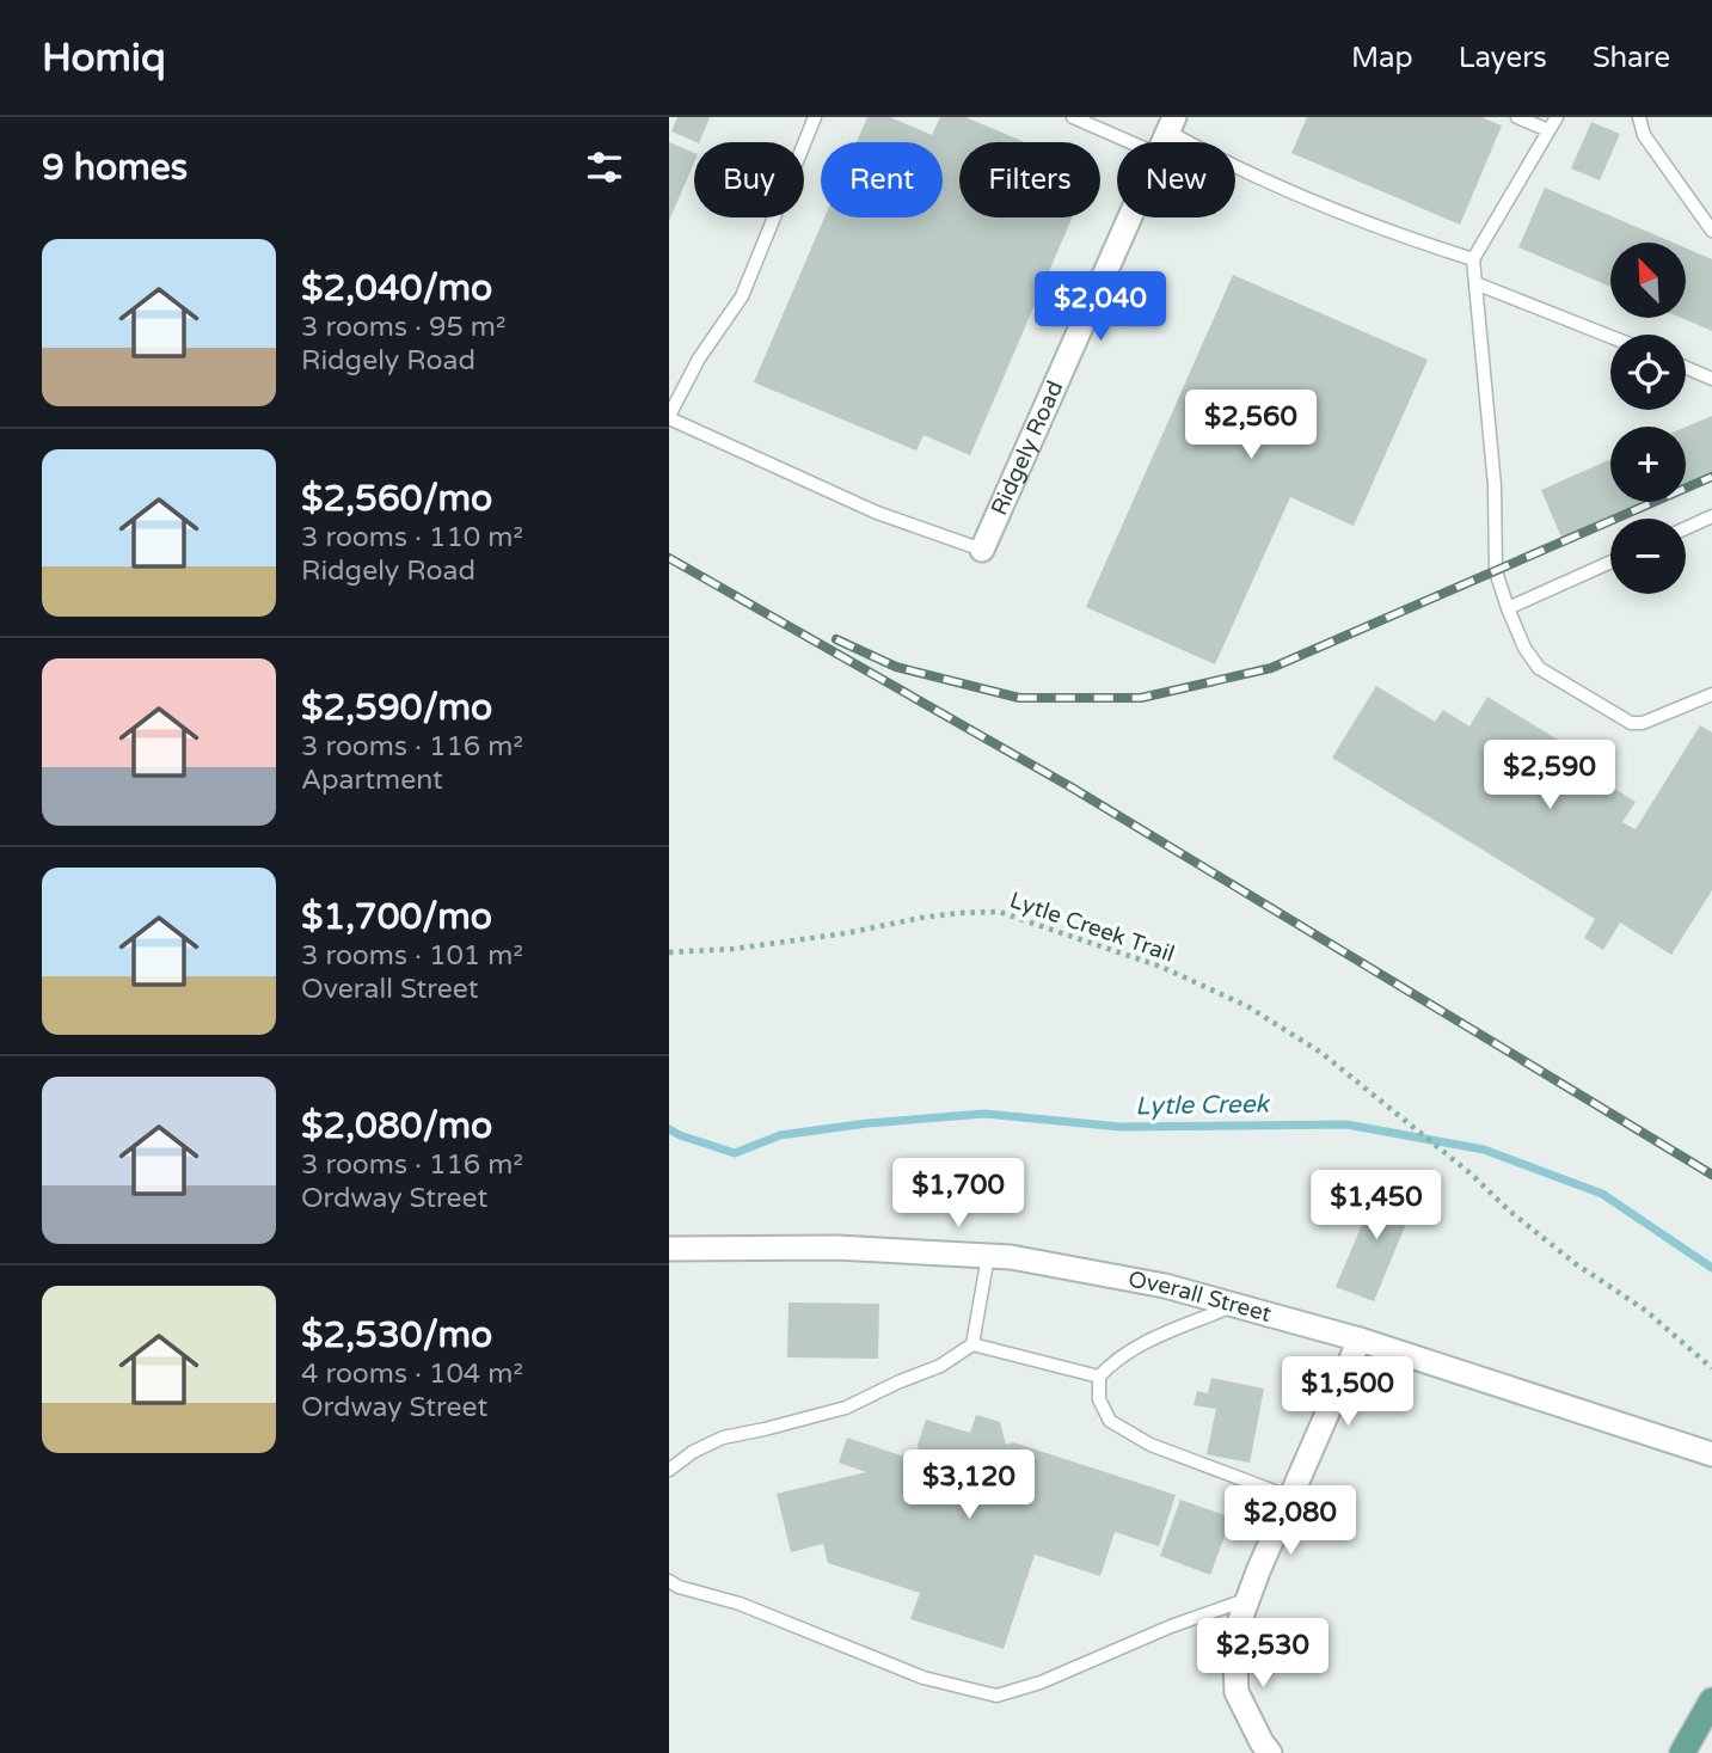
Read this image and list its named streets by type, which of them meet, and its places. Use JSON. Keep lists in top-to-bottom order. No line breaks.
{"streets":{"street":["Ridgely Road","Overall Street"],"path":["Lytle Creek Trail"]},"water":["Lytle Creek"],"north":"top left","page":{"header":"Homiq","nav":["Map","Layers","Share"],"heading":"9 homes","chip":["Buy","Rent","Filters","New"],"list":[{"name":"$2,040/mo","note":"3 rooms · 95 m² · Ridgely Road"},{"name":"$2,560/mo","note":"3 rooms · 110 m² · Ridgely Road"},{"name":"$2,590/mo","note":"3 rooms · 116 m² · Apartment"},{"name":"$1,700/mo","note":"3 rooms · 101 m² · Overall Street"},{"name":"$2,080/mo","note":"3 rooms · 116 m² · Ordway Street"},{"name":"$2,530/mo","note":"4 rooms · 104 m² · Ordway Street"}],"map_buttons":["+","−"],"price":["$2,040","$2,560","$2,590","$1,700","$1,450","$1,500","$3,120","$2,080","$2,530"]}}
